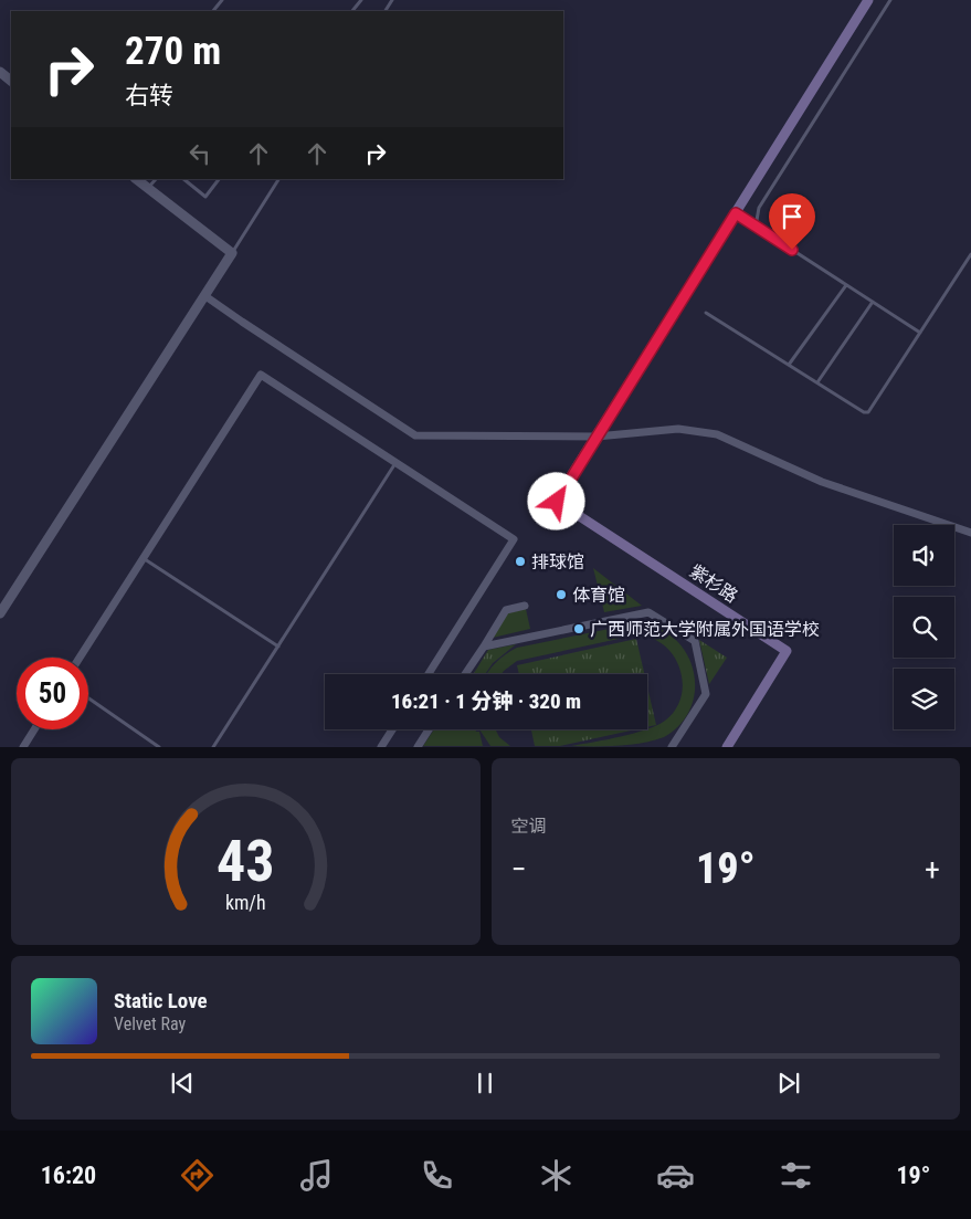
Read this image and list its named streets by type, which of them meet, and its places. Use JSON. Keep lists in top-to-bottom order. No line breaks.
{"streets":{"main road":["紫杉路"]},"places":["排球馆","体育馆","广西师范大学附属外国语学校"],"page":{"turn":["270 m","右转"],"limit":"50","trip":"16:21 · 1 分钟 · 320 m","tile":"空调","heat":["−","19°","+"],"song":["Static Love","Velvet Ray"],"tabs":["16:20","19°"],"gauge":["43","km/h"]}}
